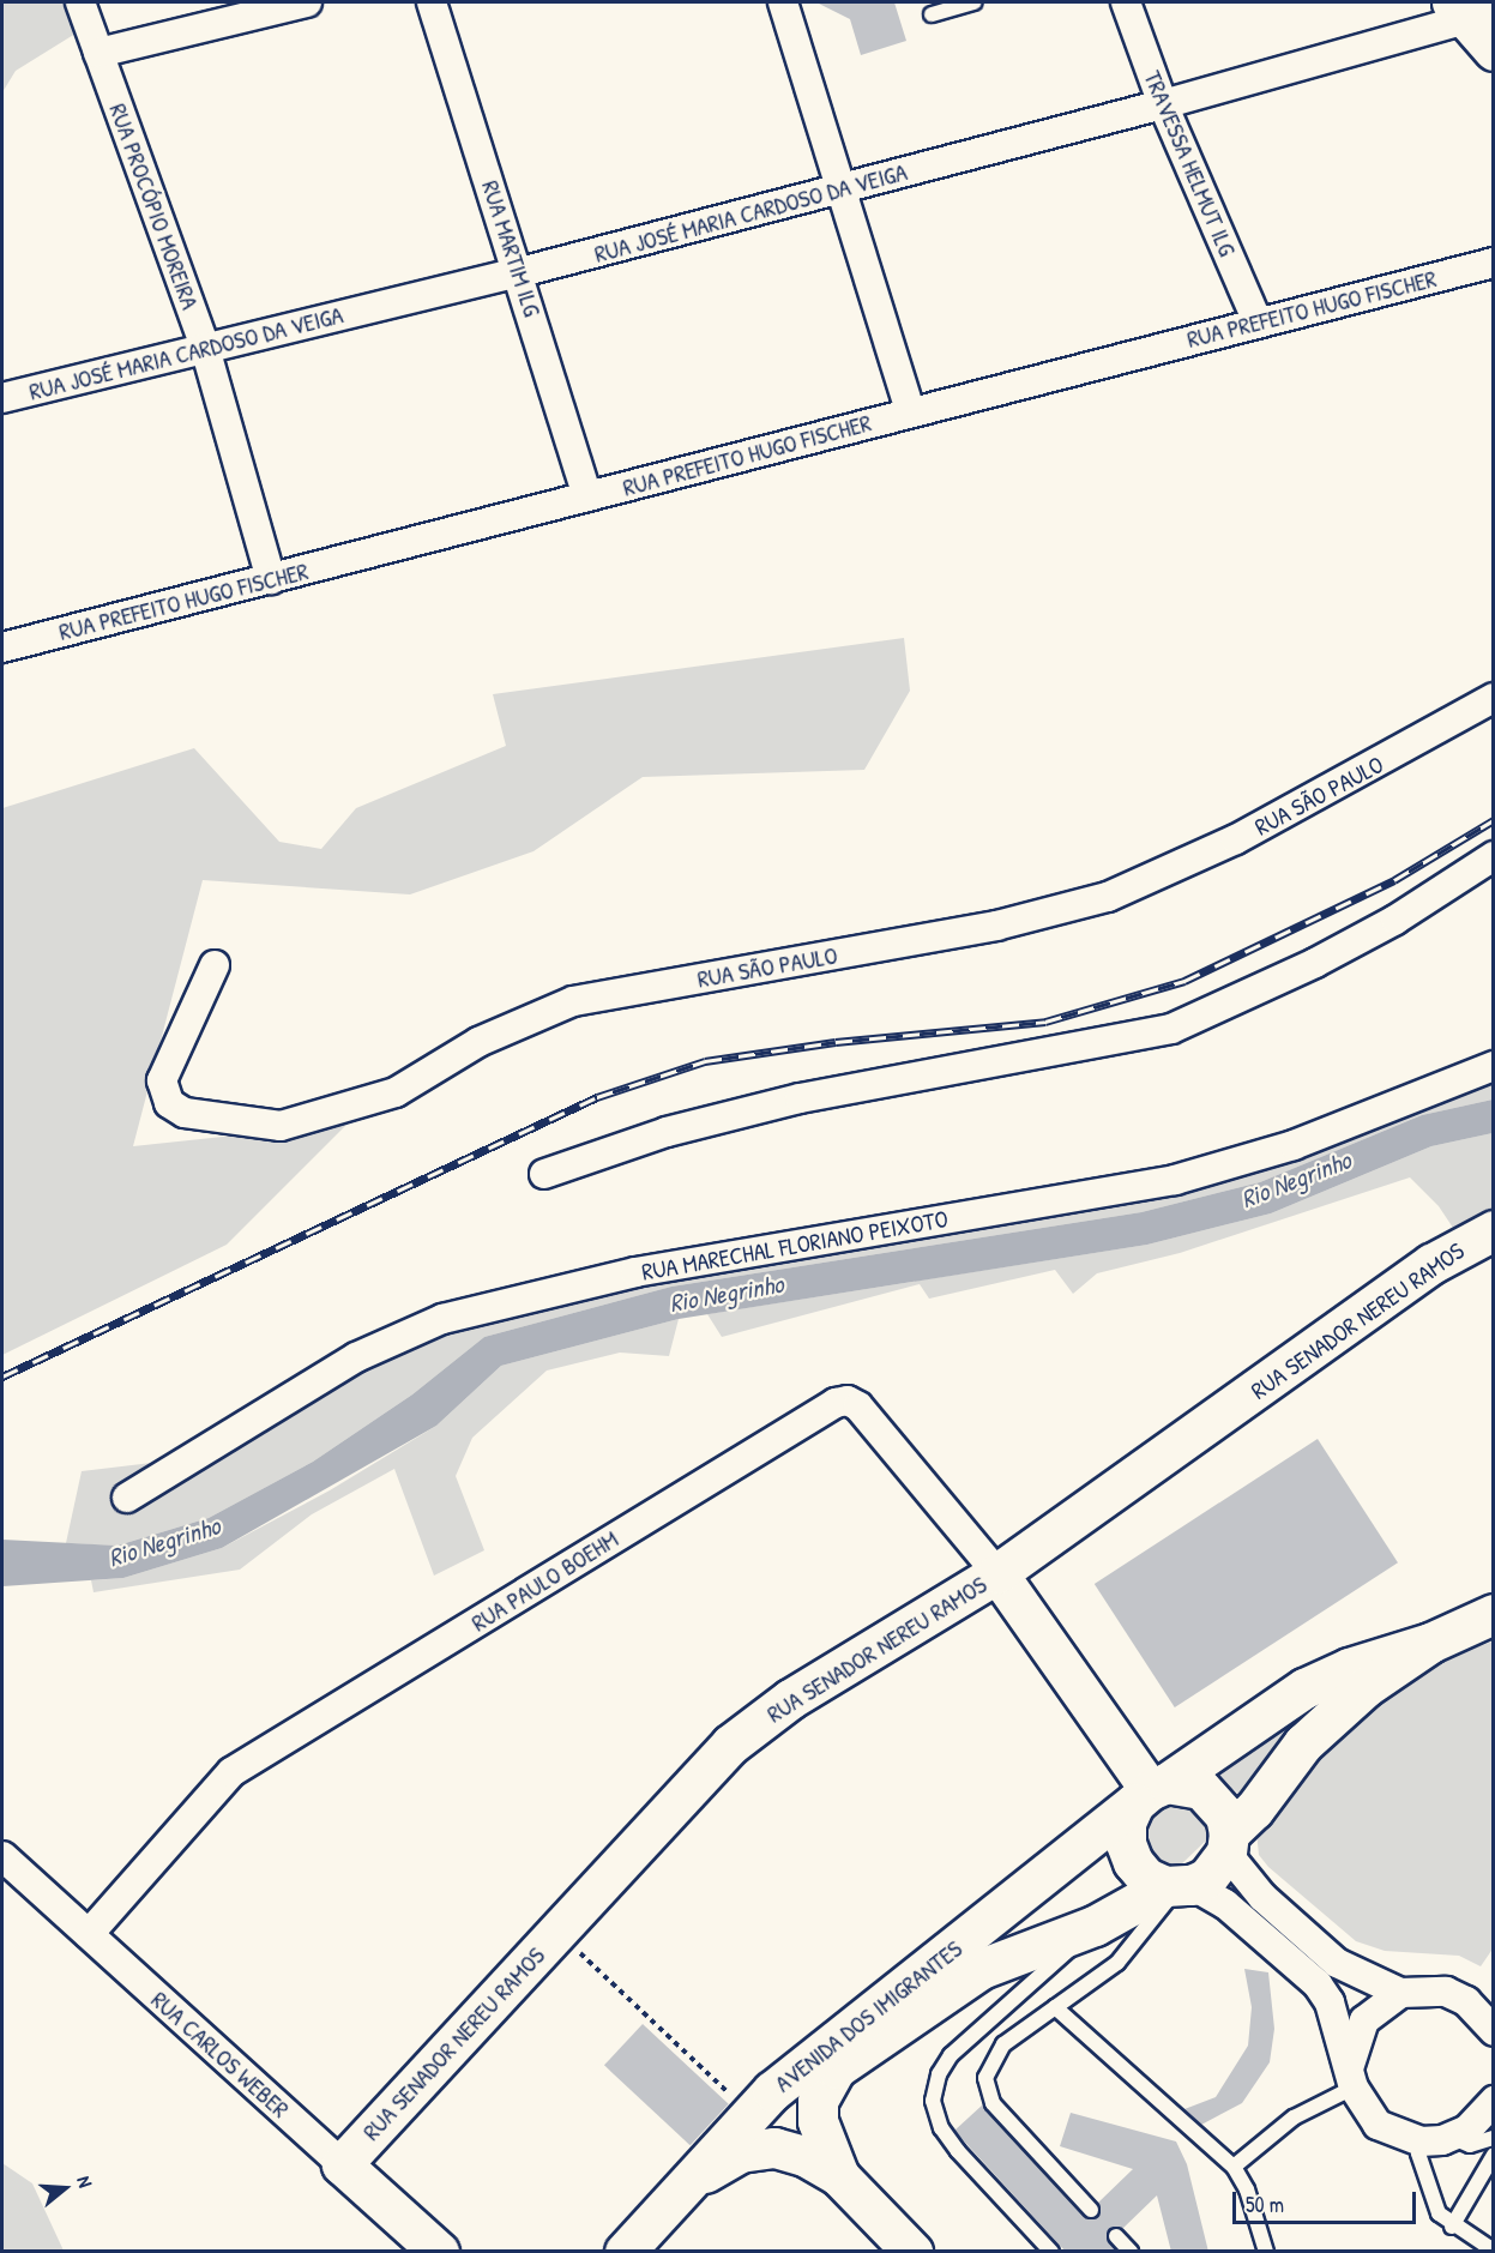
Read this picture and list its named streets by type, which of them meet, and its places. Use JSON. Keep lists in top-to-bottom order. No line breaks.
{"streets":{"main road":["RUA SENADOR NEREU RAMOS","AVENIDA DOS IMIGRANTES","RUA CARLOS WEBER"],"street":["TRAVESSA HELMUT ILG","RUA PROCÓPIO MOREIRA","RUA JOSÉ MARIA CARDOSO DA VEIGA","RUA MARTIM ILG","RUA PREFEITO HUGO FISCHER","RUA SÃO PAULO","RUA MARECHAL FLORIANO PEIXOTO","RUA PAULO BOEHM"]},"crossings":[["TRAVESSA HELMUT ILG","RUA JOSÉ MARIA CARDOSO DA VEIGA"],["TRAVESSA HELMUT ILG","RUA PREFEITO HUGO FISCHER"],["RUA PROCÓPIO MOREIRA","RUA JOSÉ MARIA CARDOSO DA VEIGA"],["RUA PROCÓPIO MOREIRA","RUA PREFEITO HUGO FISCHER"],["RUA JOSÉ MARIA CARDOSO DA VEIGA","RUA MARTIM ILG"],["RUA MARTIM ILG","RUA PREFEITO HUGO FISCHER"],["RUA SENADOR NEREU RAMOS","RUA PAULO BOEHM"],["RUA SENADOR NEREU RAMOS","RUA CARLOS WEBER"],["RUA PAULO BOEHM","RUA CARLOS WEBER"]],"water":["Rio Negrinho"],"scale_bar":"50 m","north":"right"}
